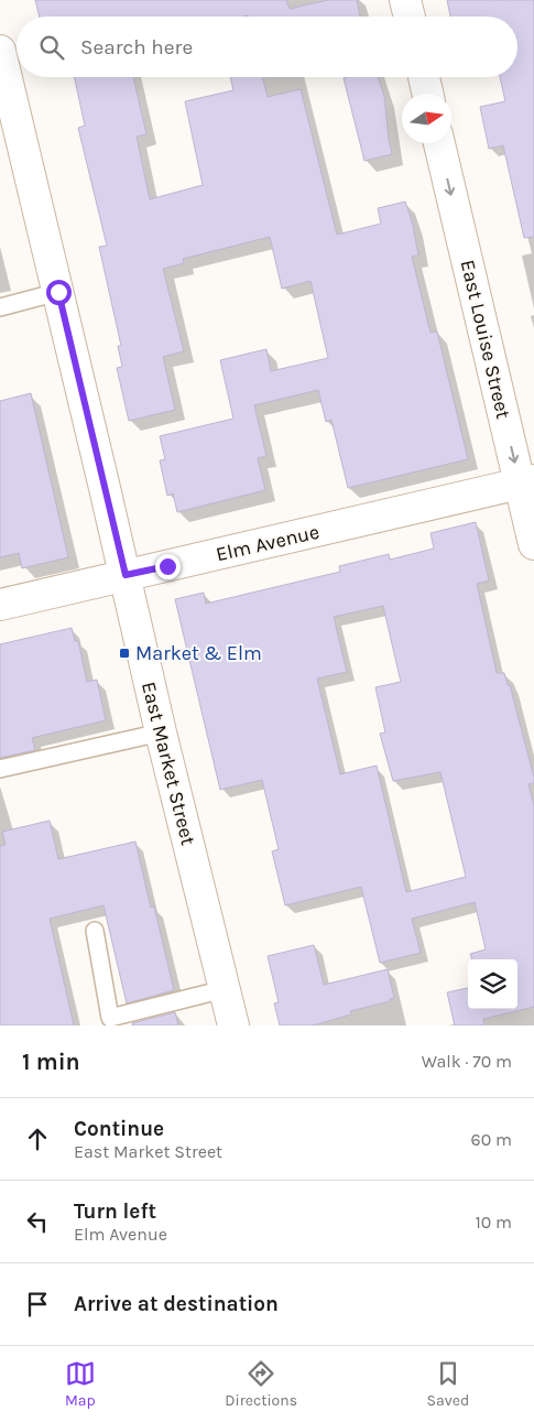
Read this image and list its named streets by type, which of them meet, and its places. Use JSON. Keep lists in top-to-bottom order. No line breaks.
{"streets":{"street":["East Louise Street","Elm Avenue","East Market Street"]},"crossings":[["East Louise Street","Elm Avenue"],["Elm Avenue","East Market Street"]],"one_way":["East Louise Street"],"places":{"transit":["Market & Elm"]},"north":"right","page":{"search":"Search here","heading":["1 min","Walk · 70 m"],"list":[["Continue","East Market Street","60 m"],["Turn left","Elm Avenue","10 m"],"Arrive at destination"],"nav":["Map","Directions","Saved"]}}
